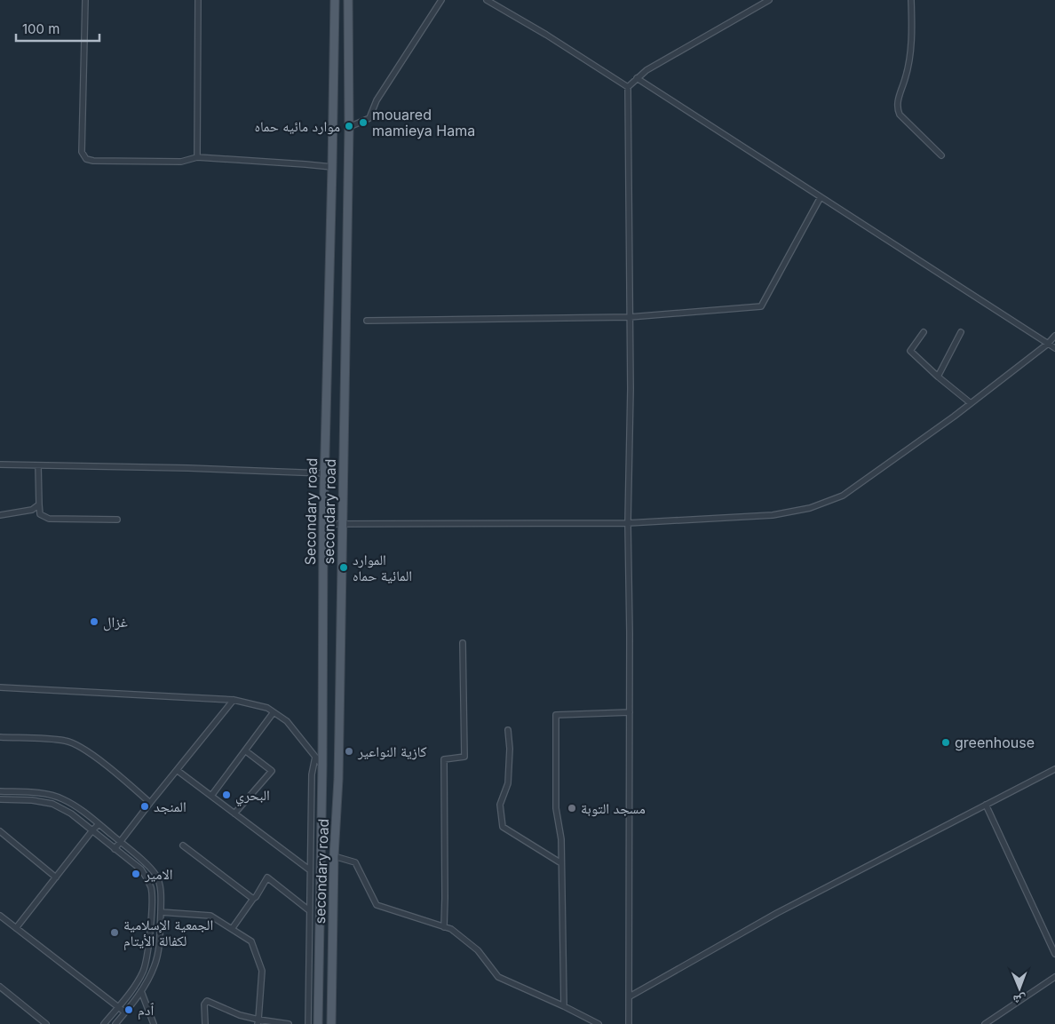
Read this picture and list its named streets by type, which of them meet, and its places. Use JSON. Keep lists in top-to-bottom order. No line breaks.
{"streets":{"main road":["Secondary road","secondary road"]},"places":["mouared mamieya Hama","موارد مائيه حماه","الموارد المائية حماه","غزال","greenhouse","كازية النواعير","البحري","المنجد","مسجد التوبة","الامير","الجمعية الإسلامية لكفالة الأيتام","ٱدم"],"scale_bar":"100 m","north":"bottom"}
